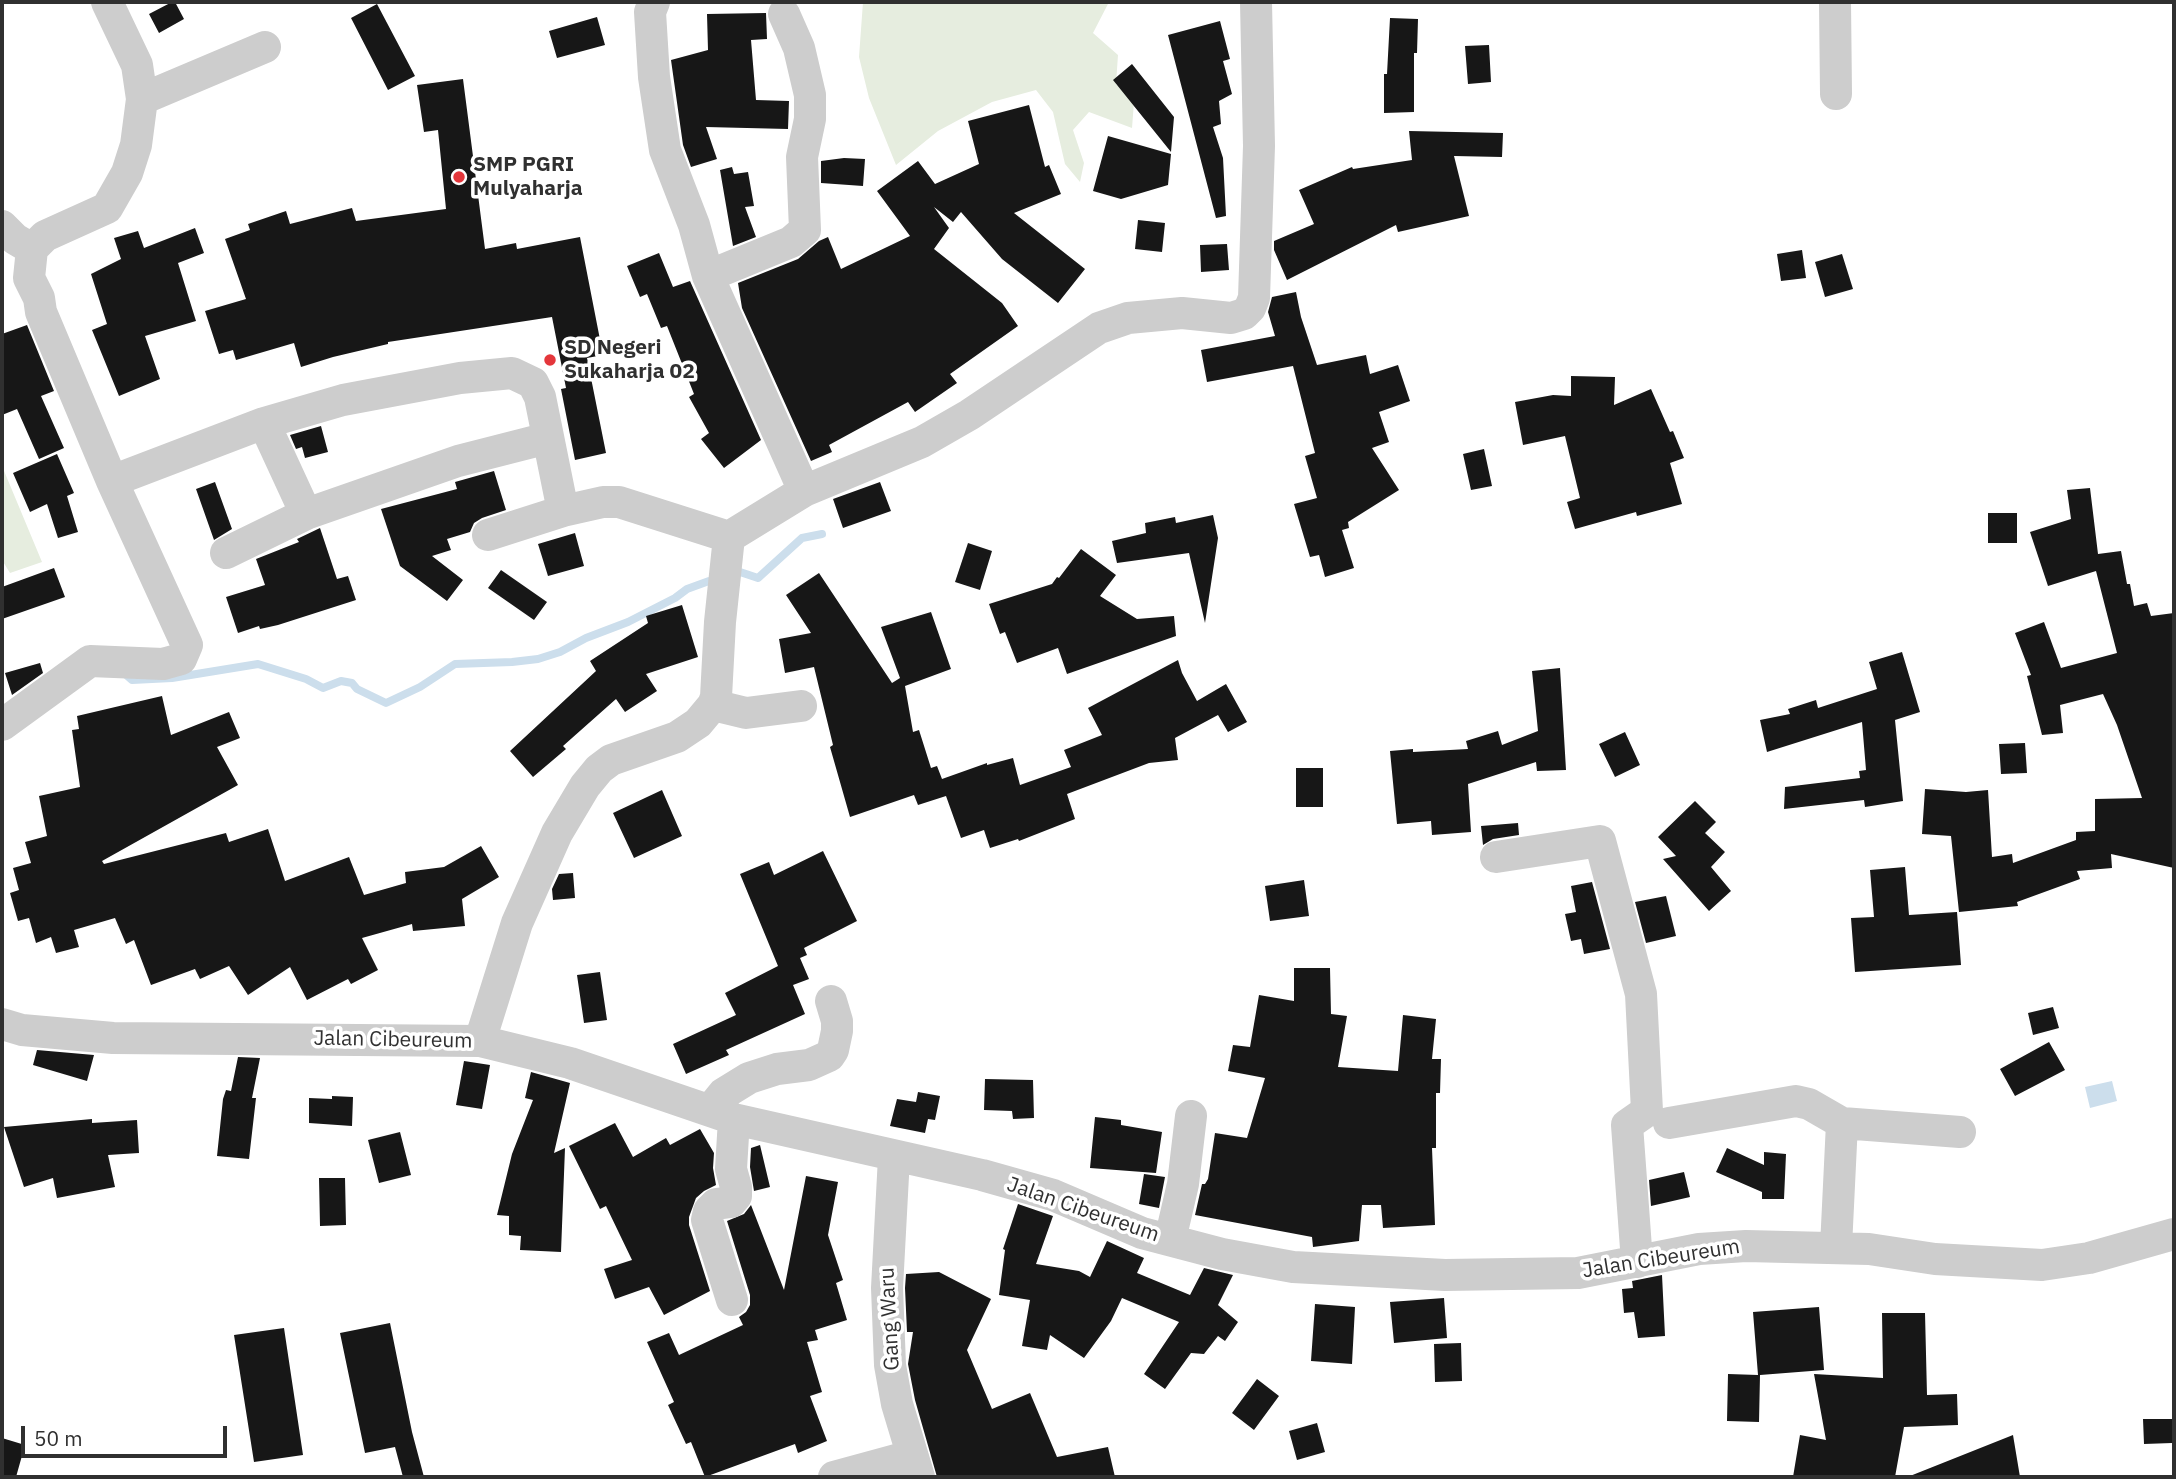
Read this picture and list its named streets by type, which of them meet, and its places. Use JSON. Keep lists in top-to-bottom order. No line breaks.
{"streets":{"street":["Jalan Cibeureum","Gang Waru"]},"crossings":[["Jalan Cibeureum","Gang Waru"]],"places":["SMP PGRI Mulyaharja","SD Negeri Sukaharja 02"],"scale_bar":"50 m"}
